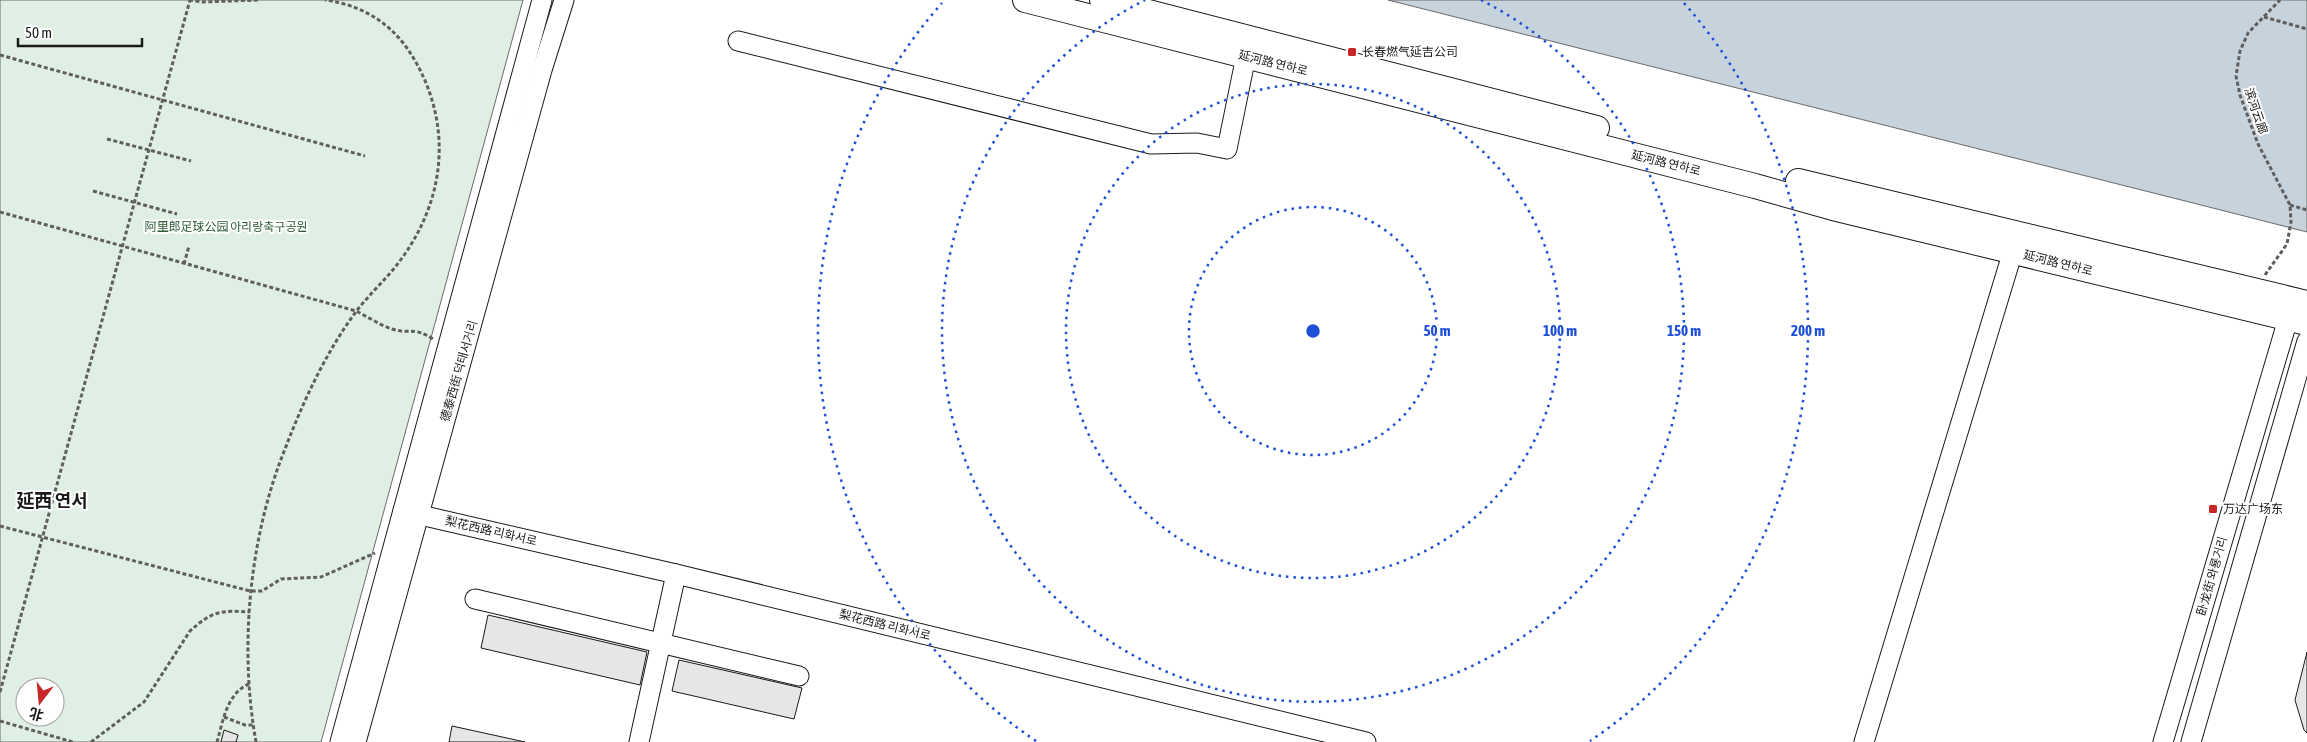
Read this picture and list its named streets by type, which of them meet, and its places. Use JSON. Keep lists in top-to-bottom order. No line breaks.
{"streets":{"main road":["延河路 연하로"],"street":["德泰西街 덕태서거리","梨花西路 리화서로","卧龙街 와룡거리"],"path":["滨河云廊"]},"crossings":[["延河路 연하로","卧龙街 와룡거리"],["德泰西街 덕태서거리","梨花西路 리화서로"]],"districts":["延西 연서"],"parks":["阿里郎足球公园 아리랑축구공원"],"places":{"transit":["长春燃气延吉公司","万达广场东"]},"scale_bar":"50 m","north":"bottom","rings":["50 m","100 m","150 m","200 m"]}
